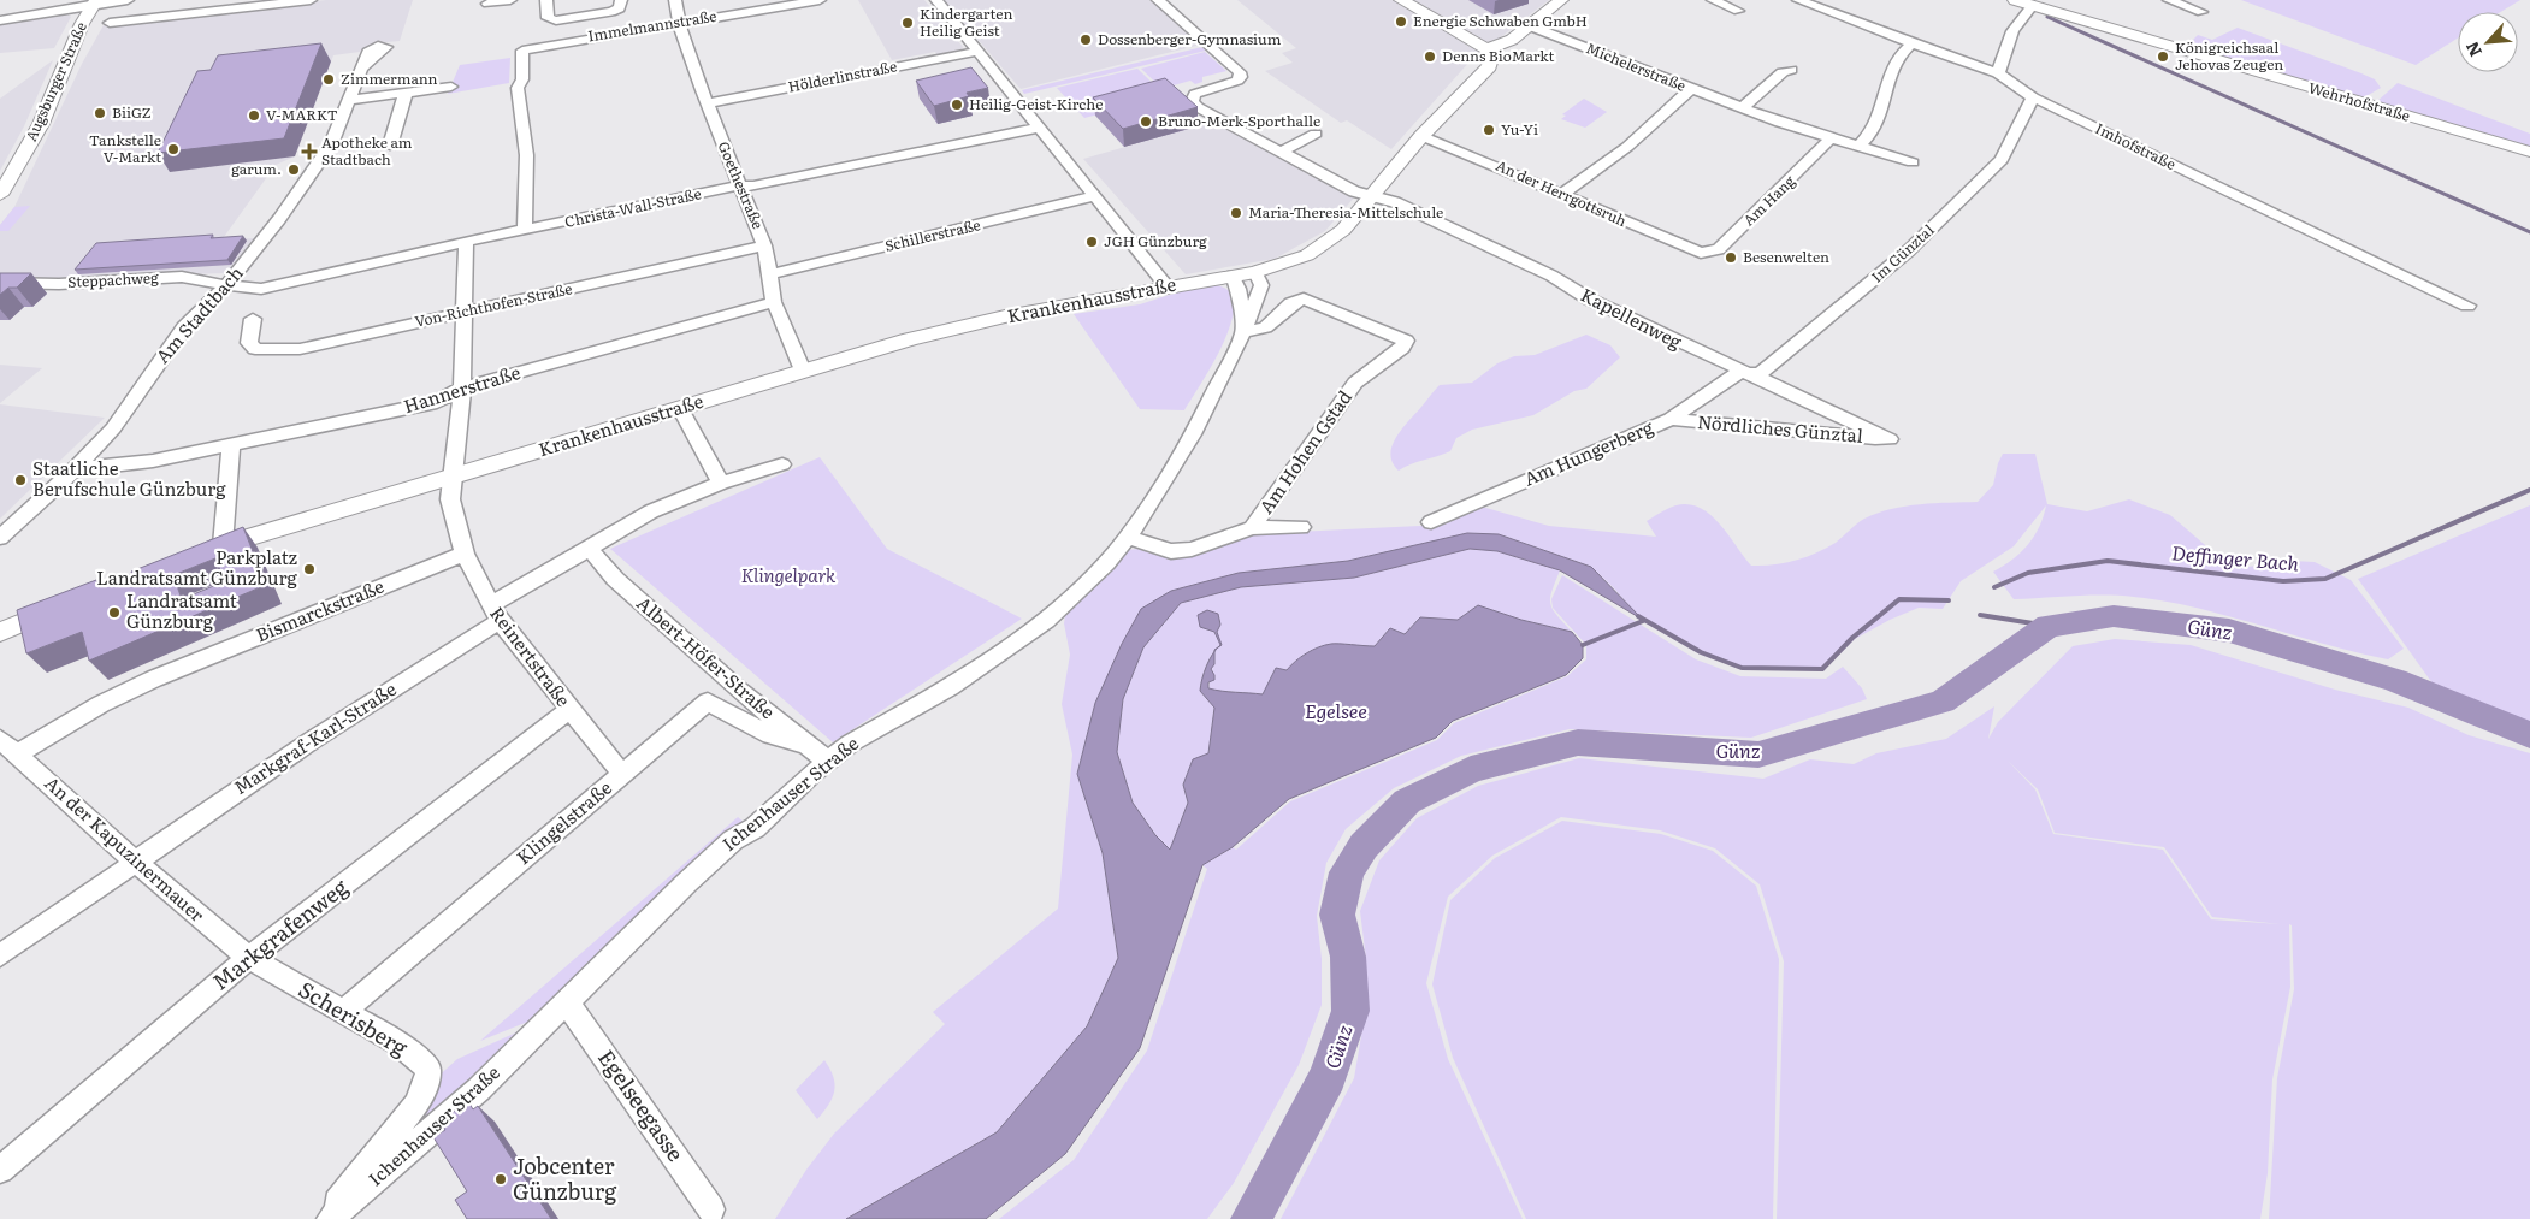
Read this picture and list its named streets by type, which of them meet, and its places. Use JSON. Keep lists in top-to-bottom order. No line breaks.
{"streets":{"street":["Immelmannstraße","Michelerstraße","Hölderlinstraße","Augsburger Straße","Wehrhofstraße","Imhofstraße","Goethestraße","An der Herrgottsruh","Am Hang","Christa-Wall-Straße","Schillerstraße","Im Günztal","Steppachweg","Krankenhausstraße","Von-Richthofen-Straße","Am Stadtbach","Kapellenweg","Hannerstraße","Nördliches Günztal","Am Hohen Gstad","Am Hungerberg","Bismarckstraße","Reinertstraße","Albert-Höfer-Straße","Markgraf-Karl-Straße","Ichenhauser Straße","Klingelstraße","An der Kapuzinermauer","Markgrafenweg","Scherisberg","Egelseegasse"]},"crossings":[["Immelmannstraße","Goethestraße"],["Immelmannstraße","Christa-Wall-Straße"],["Michelerstraße","Am Hang"],["Hölderlinstraße","Goethestraße"],["Imhofstraße","Im Günztal"],["Goethestraße","Christa-Wall-Straße"],["Goethestraße","Schillerstraße"],["Goethestraße","Krankenhausstraße"],["Goethestraße","Von-Richthofen-Straße"],["Goethestraße","Hannerstraße"],["An der Herrgottsruh","Am Hang"],["Christa-Wall-Straße","Steppachweg"],["Christa-Wall-Straße","Am Stadtbach"],["Christa-Wall-Straße","Reinertstraße"],["Im Günztal","Kapellenweg"],["Im Günztal","Am Hungerberg"],["Steppachweg","Am Stadtbach"],["Krankenhausstraße","Reinertstraße"],["Krankenhausstraße","Ichenhauser Straße"],["Von-Richthofen-Straße","Reinertstraße"],["Am Stadtbach","Hannerstraße"],["Kapellenweg","Nördliches Günztal"],["Kapellenweg","Am Hungerberg"],["Hannerstraße","Reinertstraße"],["Nördliches Günztal","Am Hungerberg"],["Am Hohen Gstad","Ichenhauser Straße"],["Bismarckstraße","Reinertstraße"],["Bismarckstraße","An der Kapuzinermauer"],["Reinertstraße","Markgraf-Karl-Straße"],["Reinertstraße","Klingelstraße"],["Reinertstraße","Markgrafenweg"],["Albert-Höfer-Straße","Markgraf-Karl-Straße"],["Albert-Höfer-Straße","Ichenhauser Straße"],["Albert-Höfer-Straße","Klingelstraße"],["Markgraf-Karl-Straße","An der Kapuzinermauer"],["Ichenhauser Straße","Scherisberg"],["Ichenhauser Straße","Egelseegasse"],["Klingelstraße","Scherisberg"],["An der Kapuzinermauer","Markgrafenweg"],["An der Kapuzinermauer","Scherisberg"],["Markgrafenweg","Scherisberg"]],"water":["Deffinger Bach","Günz","Egelsee"],"parks":["Klingelpark"],"places":{"other":["Energie Schwaben GmbH","Kindergarten Heilig Geist","Dossenberger-Gymnasium","Denns BioMarkt","Königreichsaal Jehovas Zeugen","Zimmermann","Heilig-Geist-Kirche","BiiGZ","V-MARKT","Bruno-Merk-Sporthalle","Yu-Yi","Tankstelle V-Markt","garum.","Maria-Theresia-Mittelschule","JGH Günzburg","Besenwelten","Staatliche Berufschule Günzburg","Parkplatz Landratsamt Günzburg","Landratsamt Günzburg","Jobcenter Günzburg"],"health":["Apotheke am Stadtbach"]},"north":"bottom left"}
